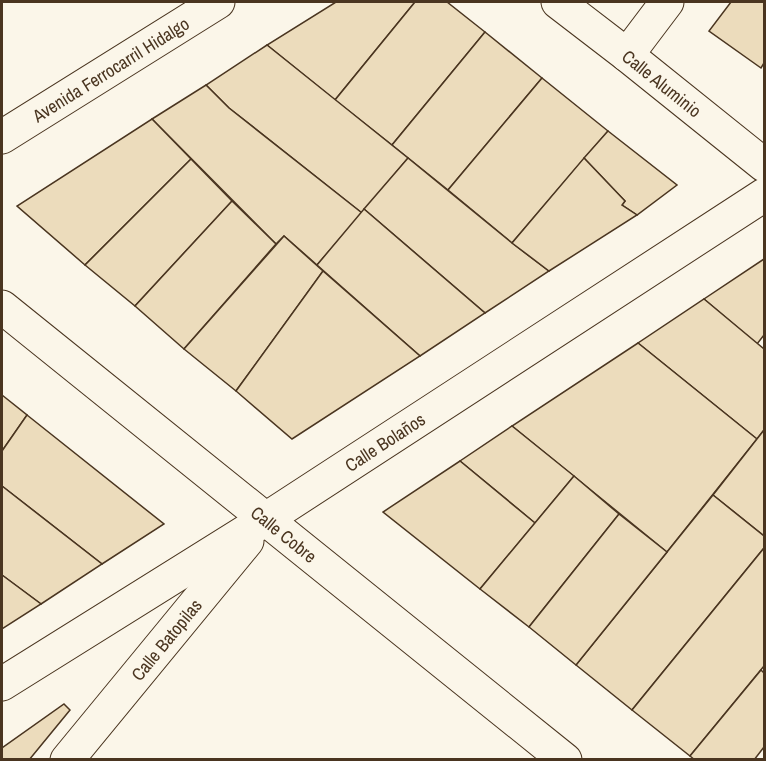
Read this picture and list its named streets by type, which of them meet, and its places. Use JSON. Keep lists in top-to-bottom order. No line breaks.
{"streets":{"street":["Avenida Ferrocarril Hidalgo","Calle Aluminio","Calle Bolaños","Calle Cobre","Calle Batopilas"]},"crossings":[["Calle Bolaños","Calle Cobre"],["Calle Bolaños","Calle Batopilas"],["Calle Cobre","Calle Batopilas"]]}
